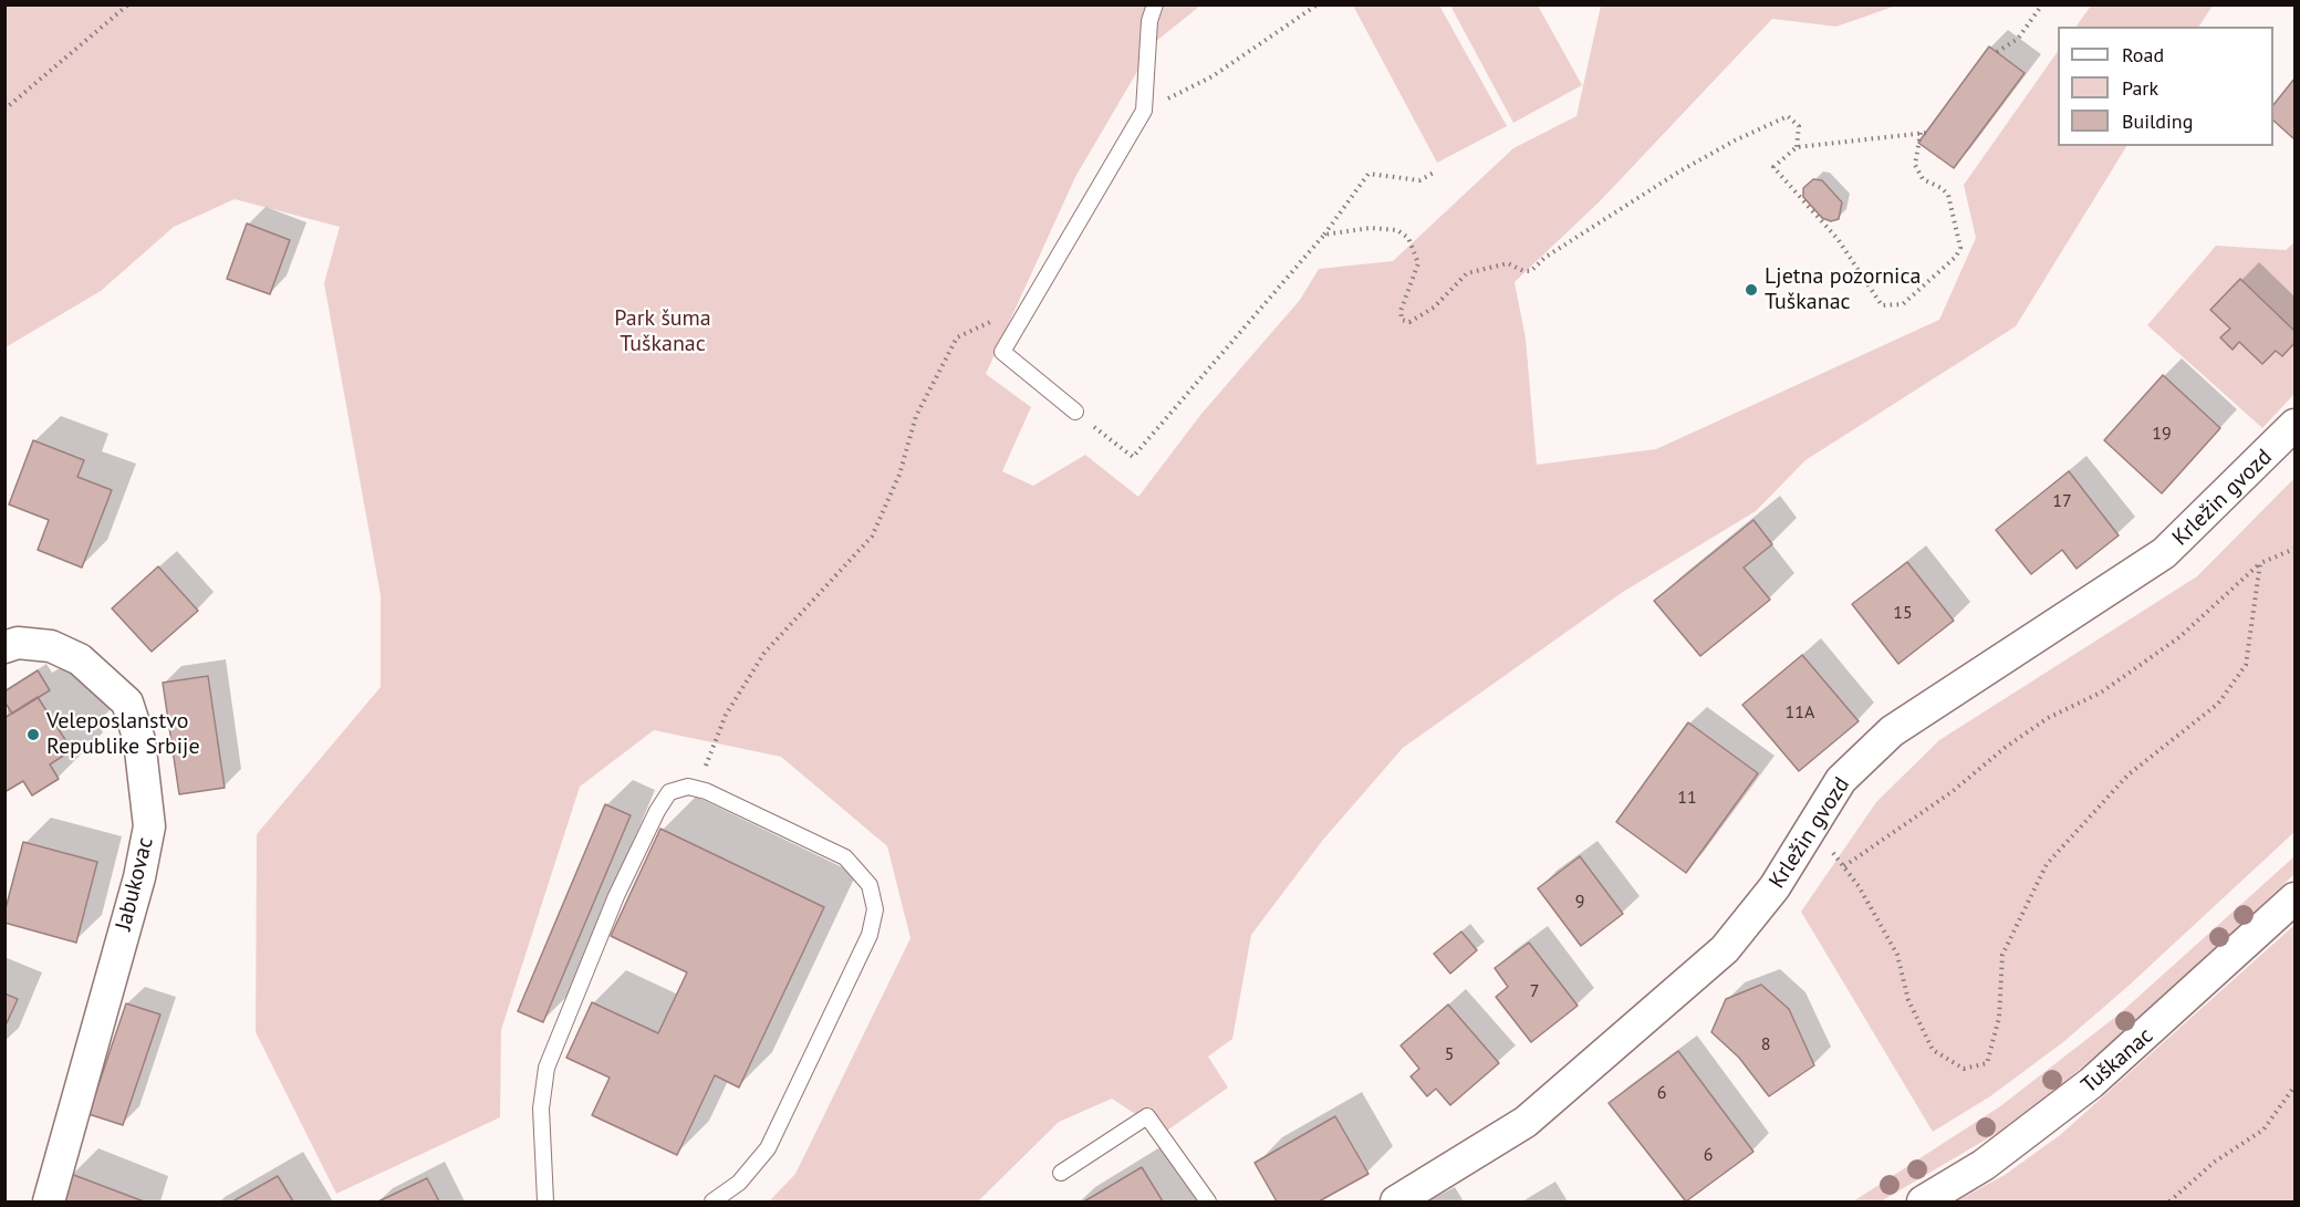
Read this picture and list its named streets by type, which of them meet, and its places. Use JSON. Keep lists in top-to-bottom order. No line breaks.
{"streets":{"street":["Krležin gvozd","Jabukovac","Tuškanac"]},"parks":["Park šuma Tuškanac"],"places":["Ljetna pozornica Tuškanac","Veleposlanstvo Republike Srbije"],"house_numbers":["19","17","15","11A","11","9","7","8","5","6","6"],"legend":["Road","Park","Building"]}
